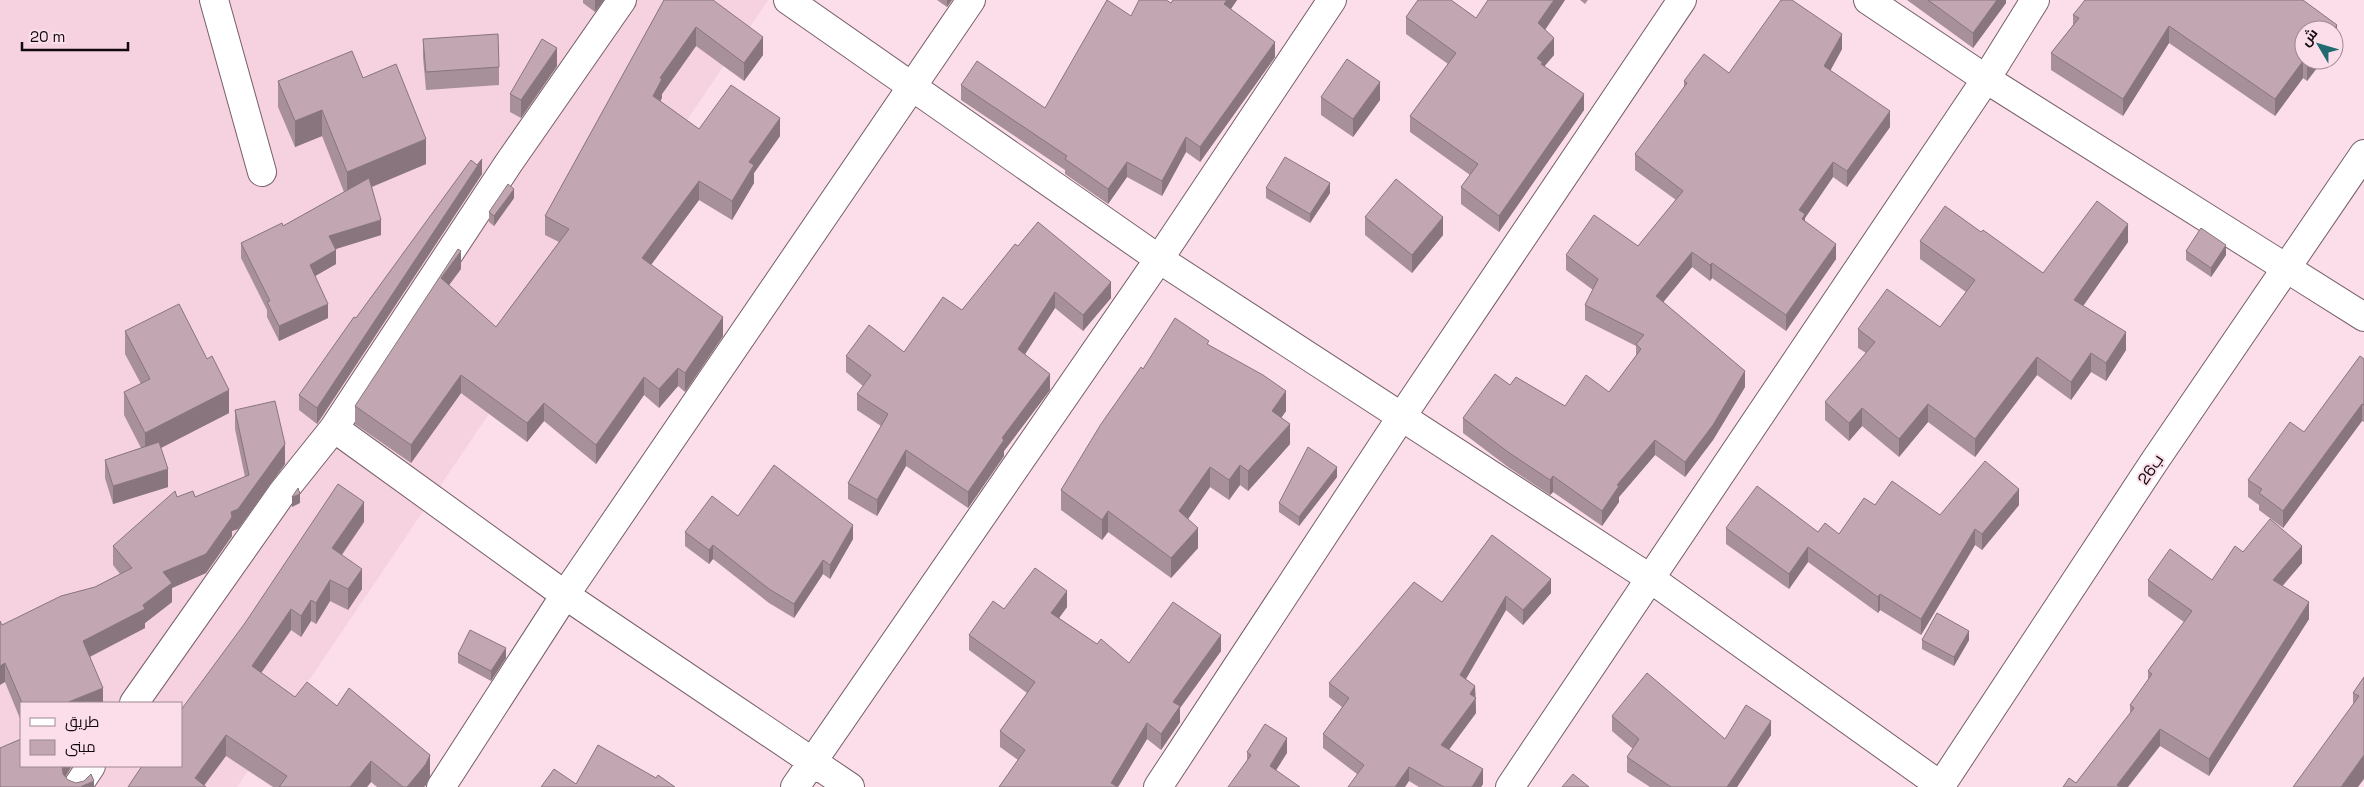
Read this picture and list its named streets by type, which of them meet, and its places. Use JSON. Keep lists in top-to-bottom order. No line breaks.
{"streets":{"main road":["26ب"]},"legend":["طريق","مبنى"],"scale_bar":"20 m","north":"top left"}
